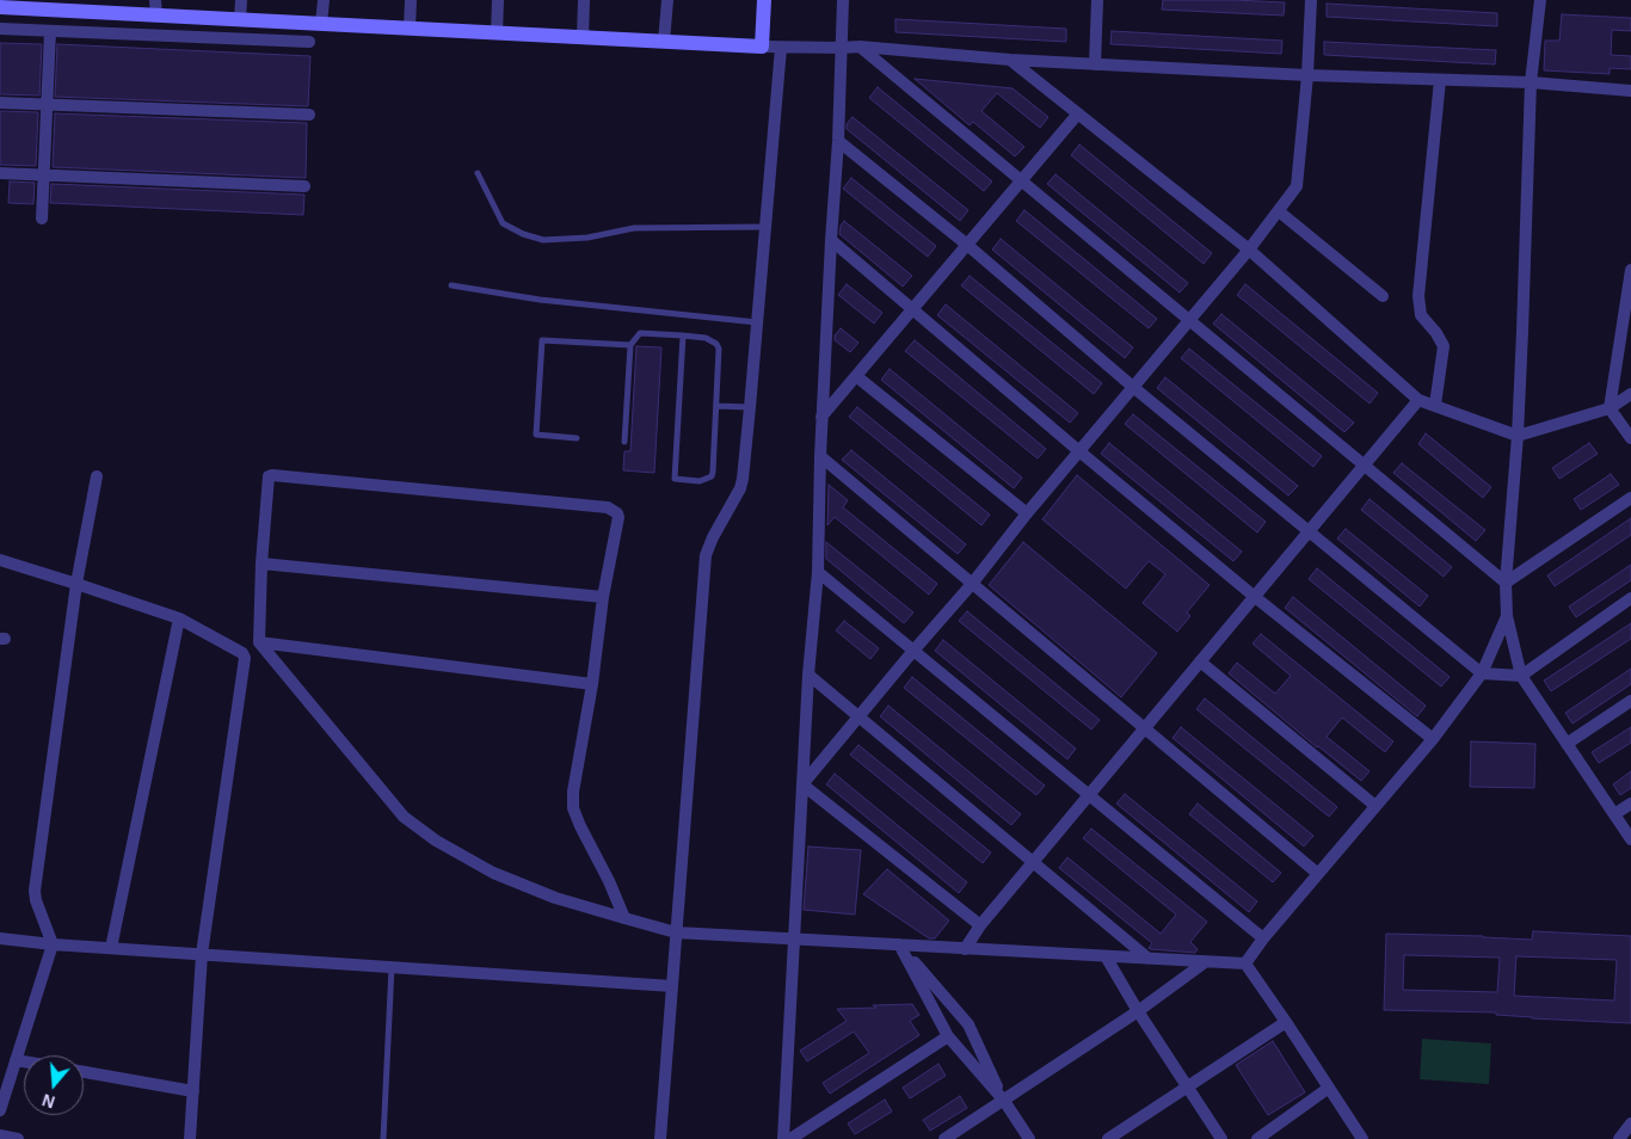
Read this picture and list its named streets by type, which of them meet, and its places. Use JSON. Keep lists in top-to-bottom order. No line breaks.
{"north":"bottom"}
